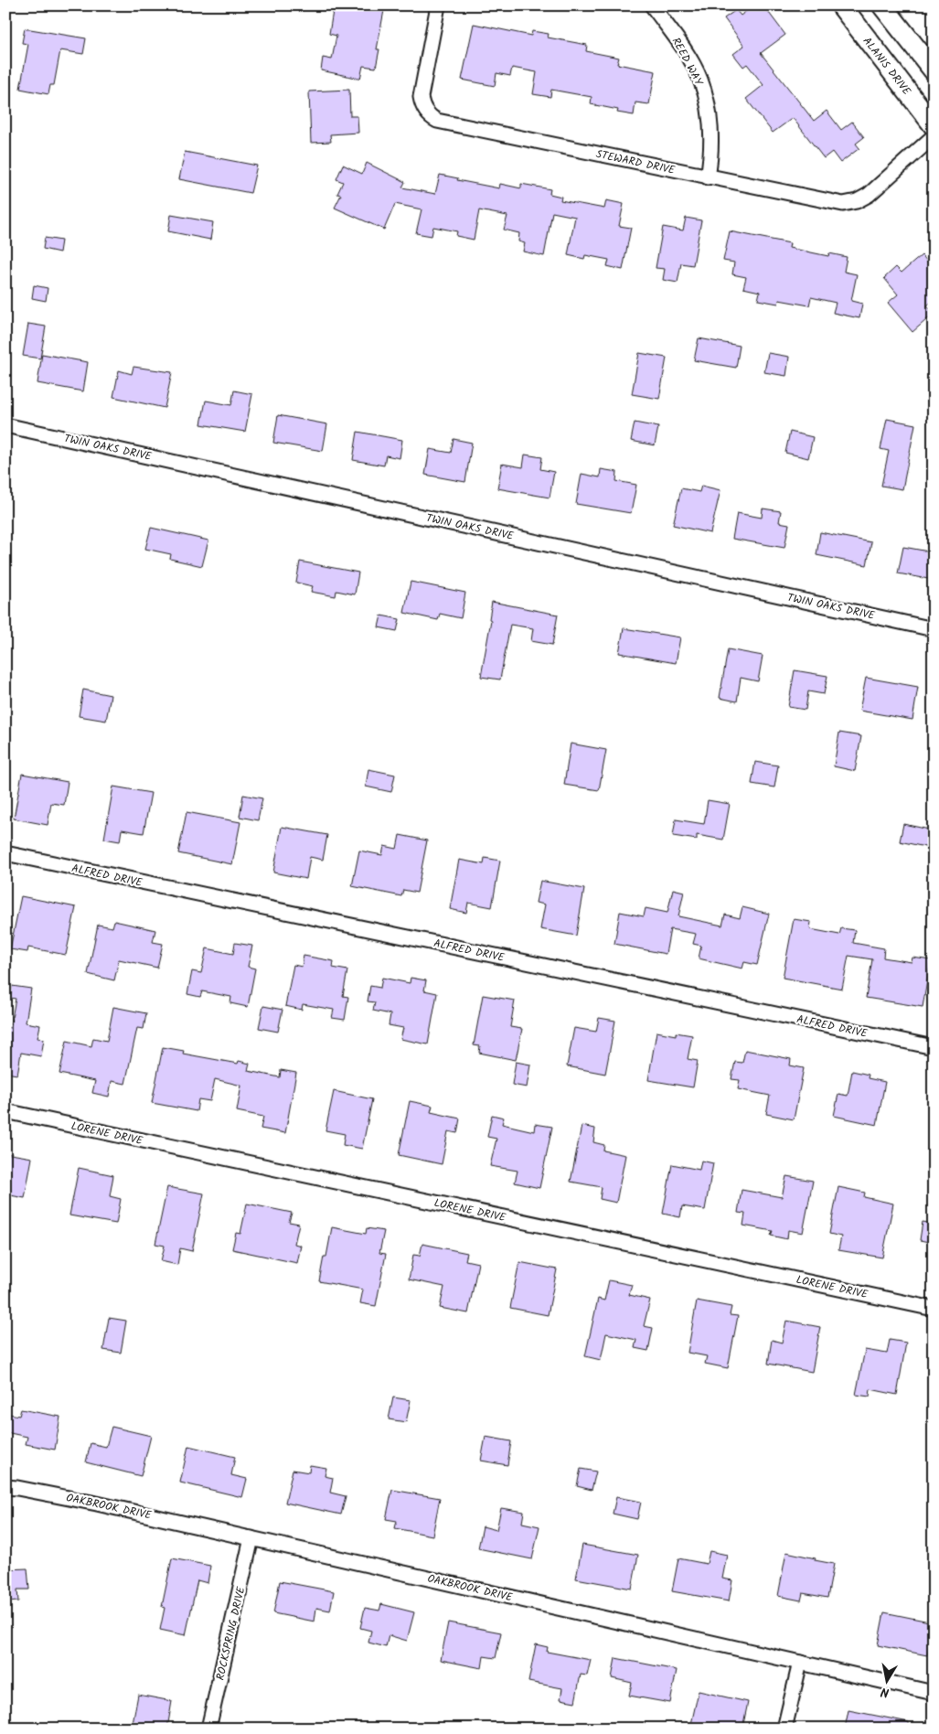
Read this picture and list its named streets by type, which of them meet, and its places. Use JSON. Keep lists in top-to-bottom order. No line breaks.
{"streets":{"main road":["ALANIS DRIVE"],"street":["REED WAY","STEWARD DRIVE","TWIN OAKS DRIVE","ALFRED DRIVE","LORENE DRIVE","OAKBROOK DRIVE","ROCKSPRING DRIVE"]},"crossings":[["REED WAY","STEWARD DRIVE"],["OAKBROOK DRIVE","ROCKSPRING DRIVE"]],"north":"bottom"}
